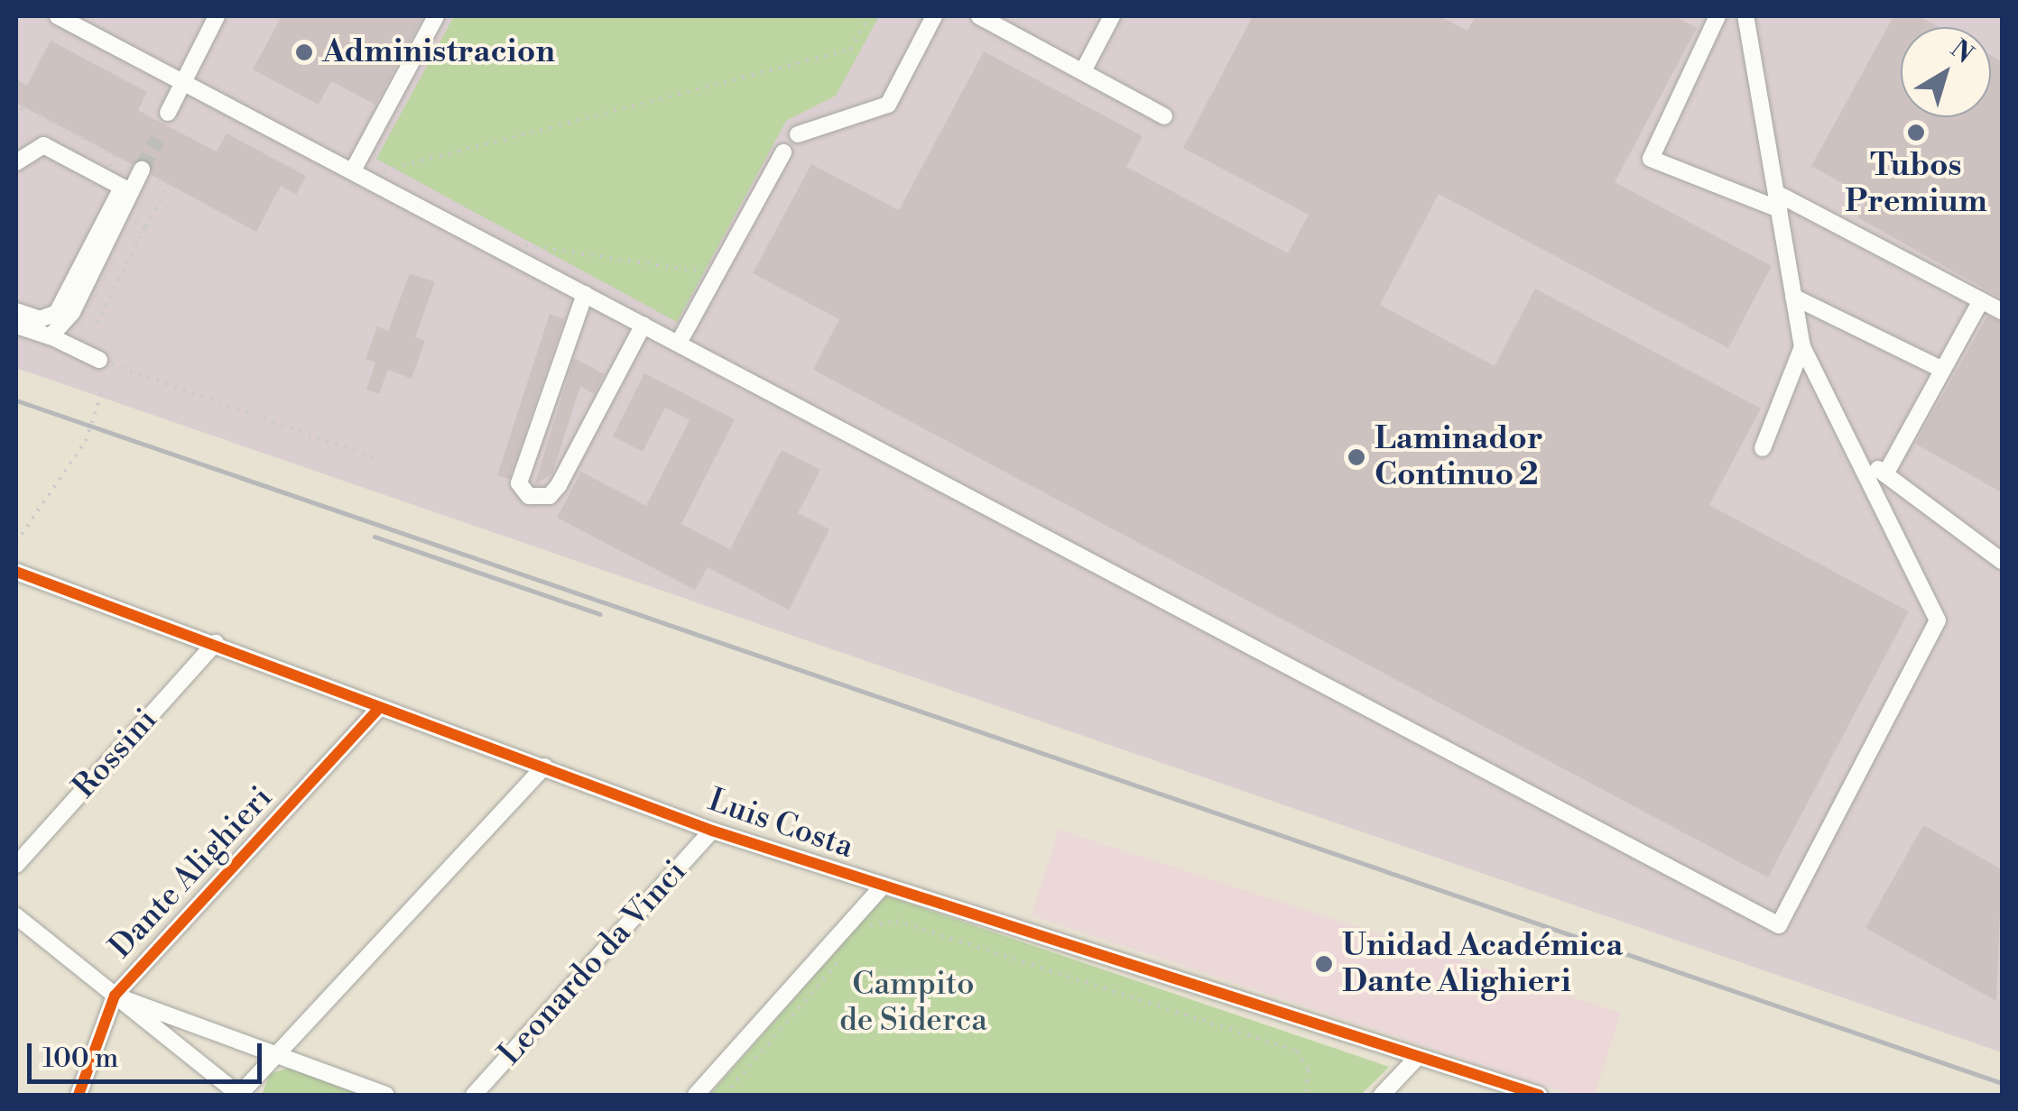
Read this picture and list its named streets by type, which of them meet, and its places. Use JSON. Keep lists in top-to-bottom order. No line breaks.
{"streets":{"street":["Rossini","Luis Costa","Dante Alighieri","Leonardo da Vinci"]},"crossings":[["Rossini","Luis Costa"],["Luis Costa","Dante Alighieri"],["Luis Costa","Leonardo da Vinci"]],"parks":["Campito de Siderca"],"places":["Administracion","Tubos Premium","Laminador Continuo 2","Unidad Académica Dante Alighieri"],"scale_bar":"100 m","north":"top right"}
